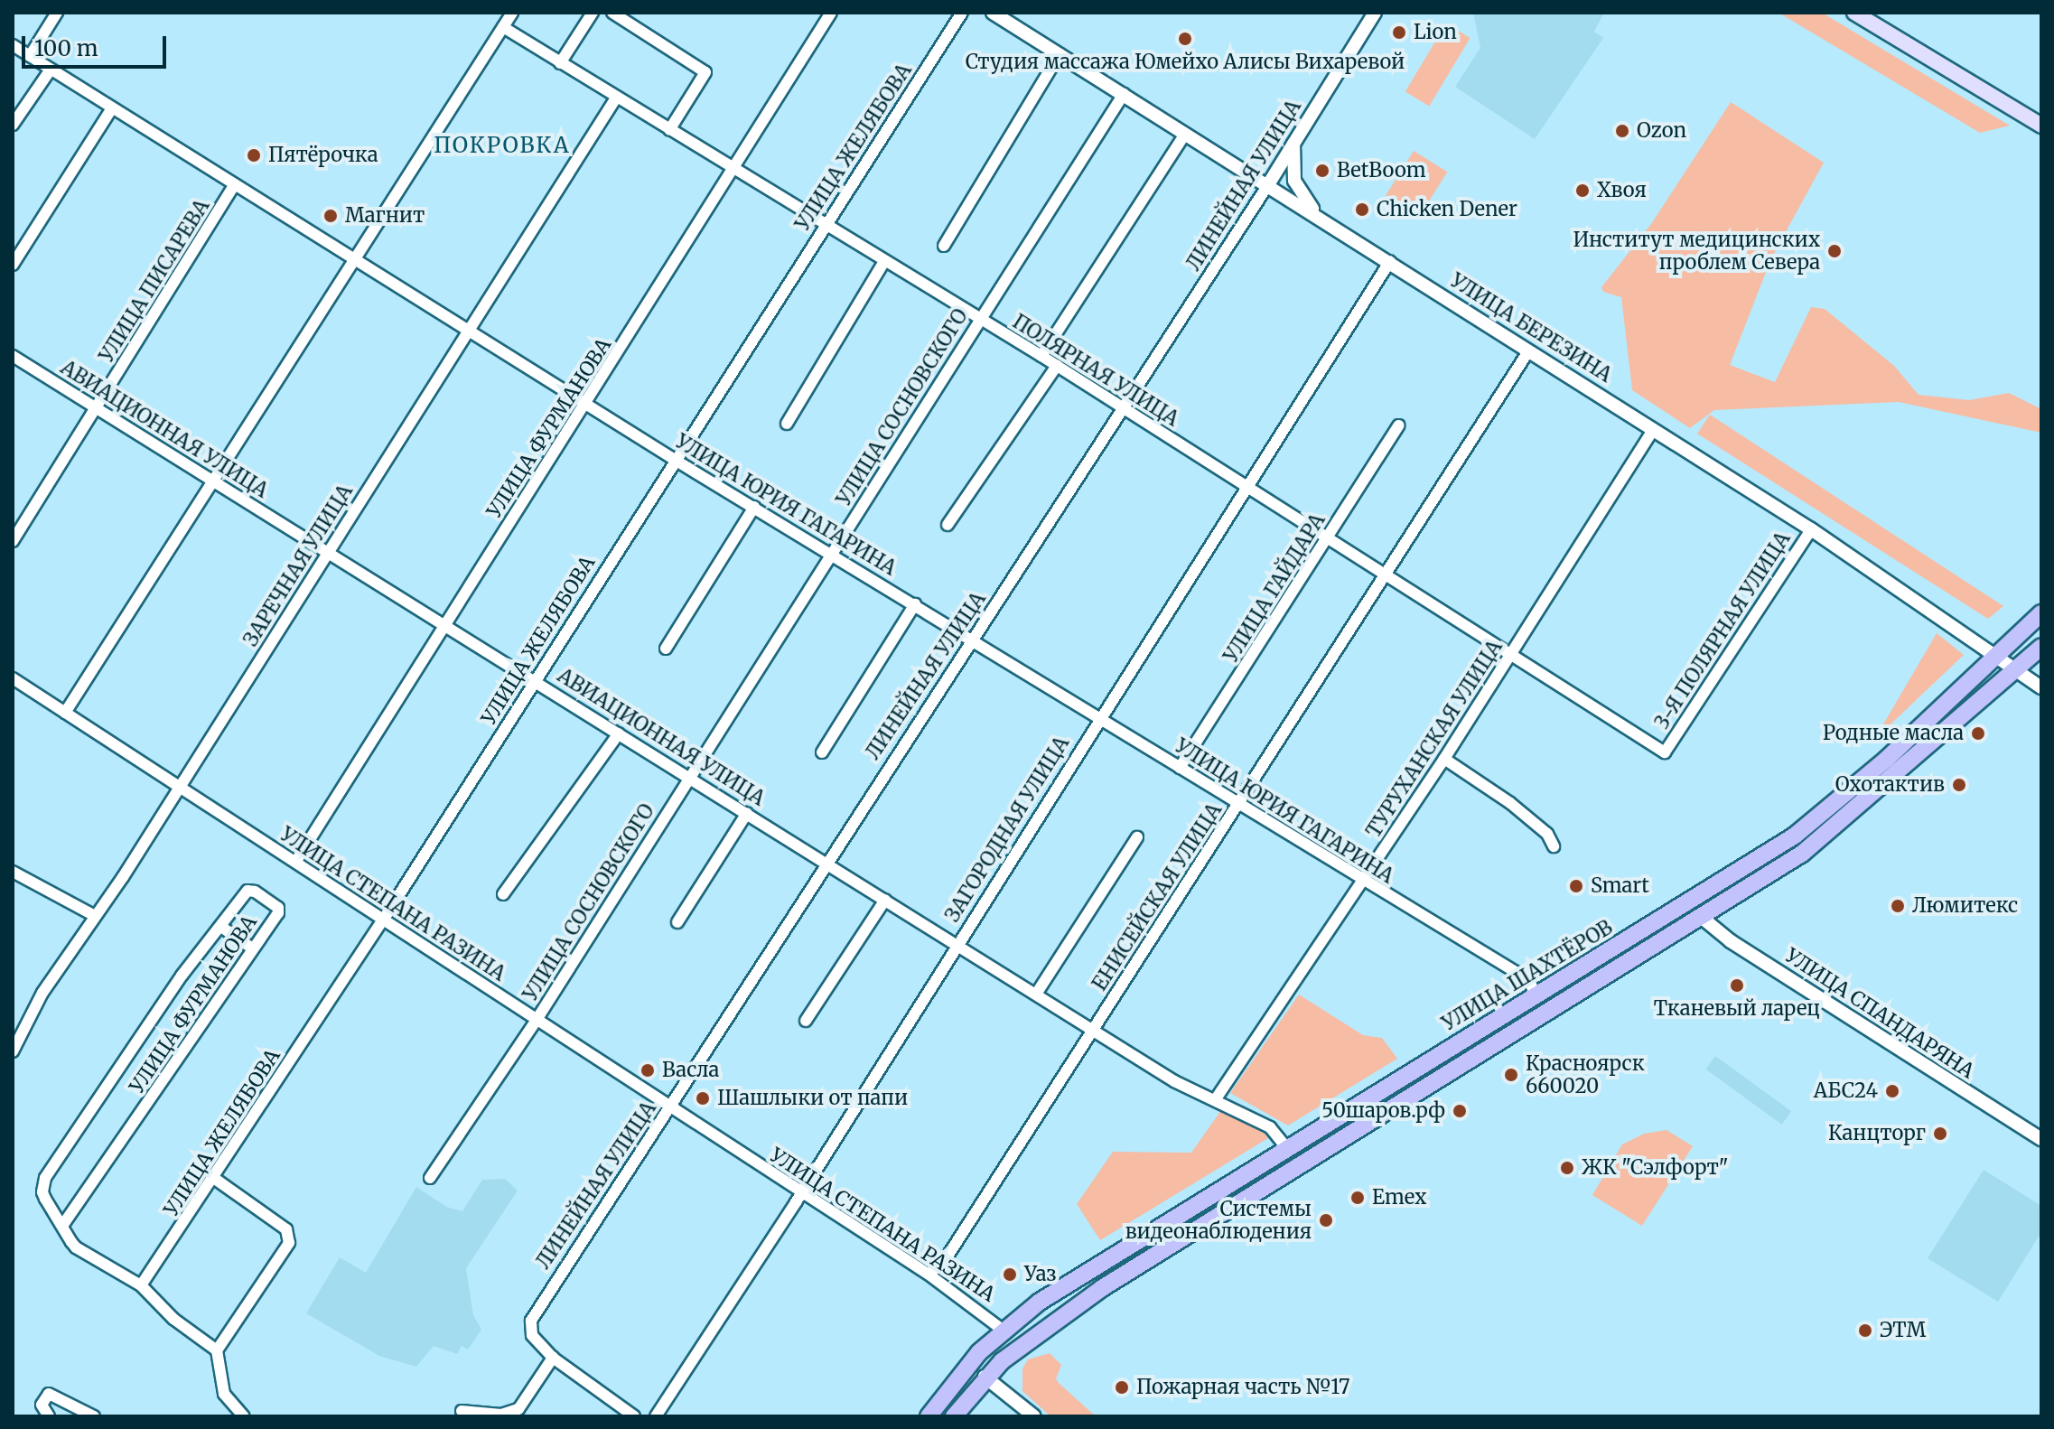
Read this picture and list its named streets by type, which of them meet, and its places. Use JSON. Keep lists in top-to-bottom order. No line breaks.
{"streets":{"main road":["УЛИЦА ШАХТЁРОВ"],"street":["УЛИЦА ЖЕЛЯБОВА","ЛИНЕЙНАЯ УЛИЦА","УЛИЦА ПИСАРЕВА","УЛИЦА БЕРЕЗИНА","ПОЛЯРНАЯ УЛИЦА","УЛИЦА СОСНОВСКОГО","УЛИЦА ФУРМАНОВА","АВИАЦИОННАЯ УЛИЦА","УЛИЦА ЮРИЯ ГАГАРИНА","ЗАРЕЧНАЯ УЛИЦА","УЛИЦА ГАЙДАРА","3-Я ПОЛЯРНАЯ УЛИЦА","ТУРУХАНСКАЯ УЛИЦА","ЗАГОРОДНАЯ УЛИЦА","ЕНИСЕЙСКАЯ УЛИЦА","УЛИЦА СТЕПАНА РАЗИНА","УЛИЦА СПАНДАРЯНА"]},"crossings":[["УЛИЦА ЖЕЛЯБОВА","ПОЛЯРНАЯ УЛИЦА"],["УЛИЦА ЖЕЛЯБОВА","АВИАЦИОННАЯ УЛИЦА"],["УЛИЦА ЖЕЛЯБОВА","УЛИЦА ЮРИЯ ГАГАРИНА"],["УЛИЦА ЖЕЛЯБОВА","УЛИЦА СТЕПАНА РАЗИНА"],["ЛИНЕЙНАЯ УЛИЦА","УЛИЦА БЕРЕЗИНА"],["ЛИНЕЙНАЯ УЛИЦА","ПОЛЯРНАЯ УЛИЦА"],["ЛИНЕЙНАЯ УЛИЦА","АВИАЦИОННАЯ УЛИЦА"],["ЛИНЕЙНАЯ УЛИЦА","УЛИЦА ЮРИЯ ГАГАРИНА"],["ЛИНЕЙНАЯ УЛИЦА","УЛИЦА СТЕПАНА РАЗИНА"],["УЛИЦА ПИСАРЕВА","АВИАЦИОННАЯ УЛИЦА"],["УЛИЦА ПИСАРЕВА","УЛИЦА ЮРИЯ ГАГАРИНА"],["УЛИЦА БЕРЕЗИНА","УЛИЦА СОСНОВСКОГО"],["УЛИЦА БЕРЕЗИНА","3-Я ПОЛЯРНАЯ УЛИЦА"],["УЛИЦА БЕРЕЗИНА","ТУРУХАНСКАЯ УЛИЦА"],["УЛИЦА БЕРЕЗИНА","ЗАГОРОДНАЯ УЛИЦА"],["УЛИЦА БЕРЕЗИНА","ЕНИСЕЙСКАЯ УЛИЦА"],["УЛИЦА БЕРЕЗИНА","УЛИЦА ШАХТЁРОВ"],["ПОЛЯРНАЯ УЛИЦА","УЛИЦА СОСНОВСКОГО"],["ПОЛЯРНАЯ УЛИЦА","УЛИЦА ФУРМАНОВА"],["ПОЛЯРНАЯ УЛИЦА","ЗАРЕЧНАЯ УЛИЦА"],["ПОЛЯРНАЯ УЛИЦА","УЛИЦА ГАЙДАРА"],["ПОЛЯРНАЯ УЛИЦА","3-Я ПОЛЯРНАЯ УЛИЦА"],["ПОЛЯРНАЯ УЛИЦА","ТУРУХАНСКАЯ УЛИЦА"],["ПОЛЯРНАЯ УЛИЦА","ЗАГОРОДНАЯ УЛИЦА"],["ПОЛЯРНАЯ УЛИЦА","ЕНИСЕЙСКАЯ УЛИЦА"],["УЛИЦА СОСНОВСКОГО","АВИАЦИОННАЯ УЛИЦА"],["УЛИЦА СОСНОВСКОГО","УЛИЦА ЮРИЯ ГАГАРИНА"],["УЛИЦА СОСНОВСКОГО","УЛИЦА СТЕПАНА РАЗИНА"],["УЛИЦА ФУРМАНОВА","АВИАЦИОННАЯ УЛИЦА"],["УЛИЦА ФУРМАНОВА","УЛИЦА ЮРИЯ ГАГАРИНА"],["УЛИЦА ФУРМАНОВА","УЛИЦА СТЕПАНА РАЗИНА"],["АВИАЦИОННАЯ УЛИЦА","ЗАРЕЧНАЯ УЛИЦА"],["АВИАЦИОННАЯ УЛИЦА","ТУРУХАНСКАЯ УЛИЦА"],["АВИАЦИОННАЯ УЛИЦА","ЗАГОРОДНАЯ УЛИЦА"],["АВИАЦИОННАЯ УЛИЦА","ЕНИСЕЙСКАЯ УЛИЦА"],["АВИАЦИОННАЯ УЛИЦА","УЛИЦА ШАХТЁРОВ"],["УЛИЦА ЮРИЯ ГАГАРИНА","ЗАРЕЧНАЯ УЛИЦА"],["УЛИЦА ЮРИЯ ГАГАРИНА","УЛИЦА ГАЙДАРА"],["УЛИЦА ЮРИЯ ГАГАРИНА","ТУРУХАНСКАЯ УЛИЦА"],["УЛИЦА ЮРИЯ ГАГАРИНА","ЗАГОРОДНАЯ УЛИЦА"],["УЛИЦА ЮРИЯ ГАГАРИНА","ЕНИСЕЙСКАЯ УЛИЦА"],["УЛИЦА ЮРИЯ ГАГАРИНА","УЛИЦА ШАХТЁРОВ"],["ЗАРЕЧНАЯ УЛИЦА","УЛИЦА СТЕПАНА РАЗИНА"],["ЗАГОРОДНАЯ УЛИЦА","УЛИЦА СТЕПАНА РАЗИНА"],["ЕНИСЕЙСКАЯ УЛИЦА","УЛИЦА СТЕПАНА РАЗИНА"],["УЛИЦА СТЕПАНА РАЗИНА","УЛИЦА ШАХТЁРОВ"],["УЛИЦА ШАХТЁРОВ","УЛИЦА СПАНДАРЯНА"]],"districts":["ПОКРОВКА"],"places":["Lion","Студия массажа Юмейхо Алисы Вихаревой","Ozon","Пятёрочка","BetBoom","Хвоя","Chicken Dener","Магнит","Институт медицинских проблем Севера","Родные масла","Охотактив","Smart","Люмитекс","Тканевый ларец","Васла","Красноярск 660020","АБС24","Шашлыки от папи","50шаров.рф","Канцторг","ЖК \"Сэлфорт\"","Emex","Системы видеонаблюдения","Уаз","ЭТМ","Пожарная часть №17"],"scale_bar":"100 m"}
